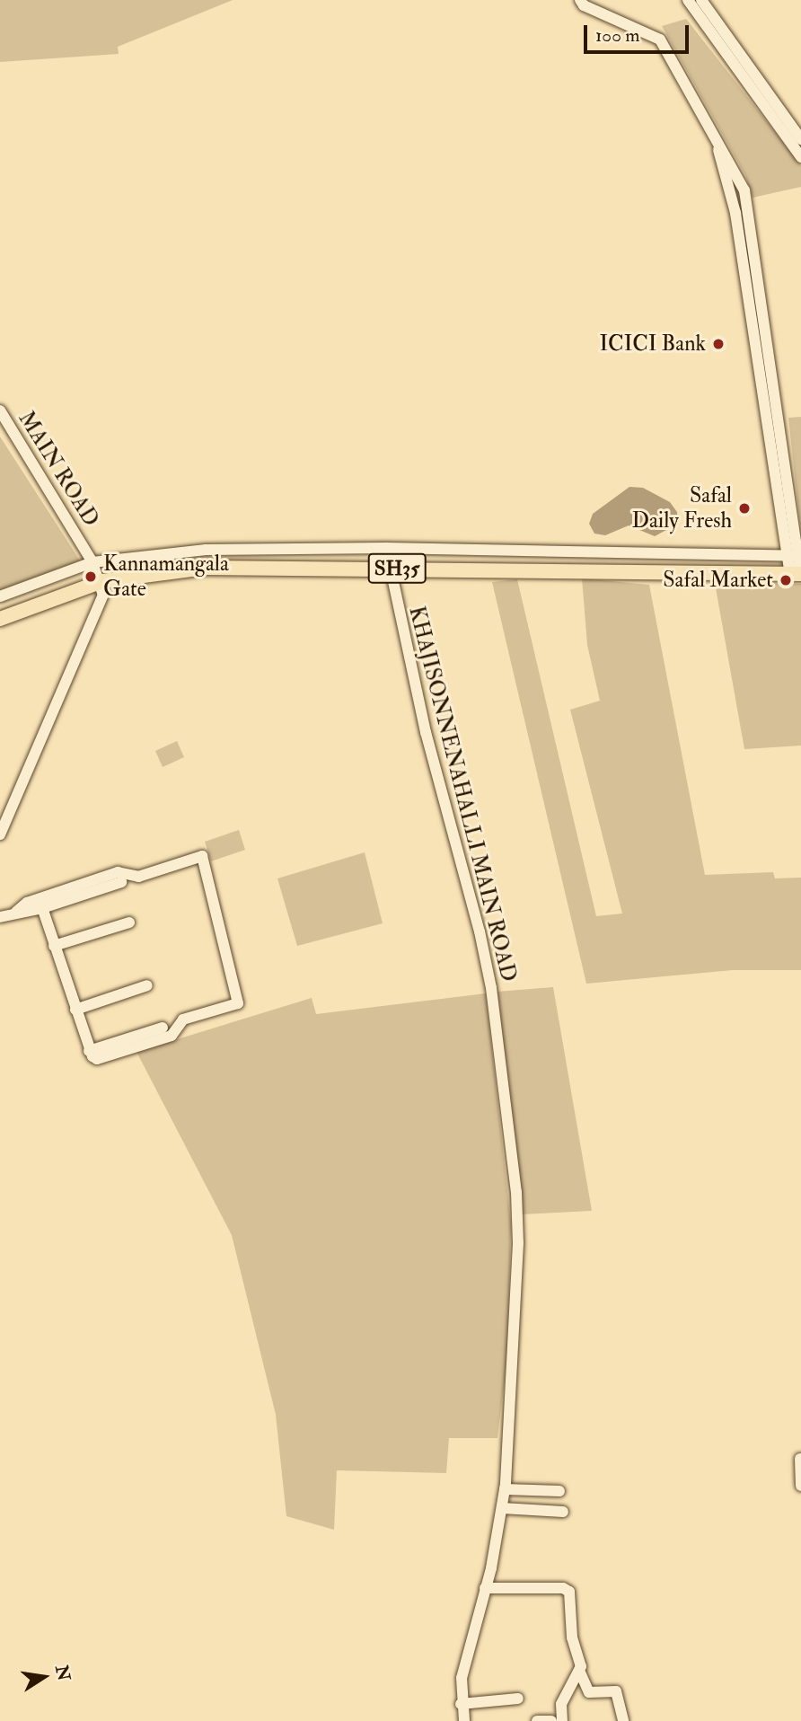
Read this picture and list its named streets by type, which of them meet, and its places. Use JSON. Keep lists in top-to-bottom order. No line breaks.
{"streets":{"main road":["SH35"],"street":["MAIN ROAD","KHAJISONNENAHALLI MAIN ROAD"]},"crossings":[["MAIN ROAD","SH35"],["SH35","KHAJISONNENAHALLI MAIN ROAD"]],"places":["ICICI Bank","Safal Daily Fresh","Kannamangala Gate","Safal Market"],"scale_bar":"100 m","north":"right"}
